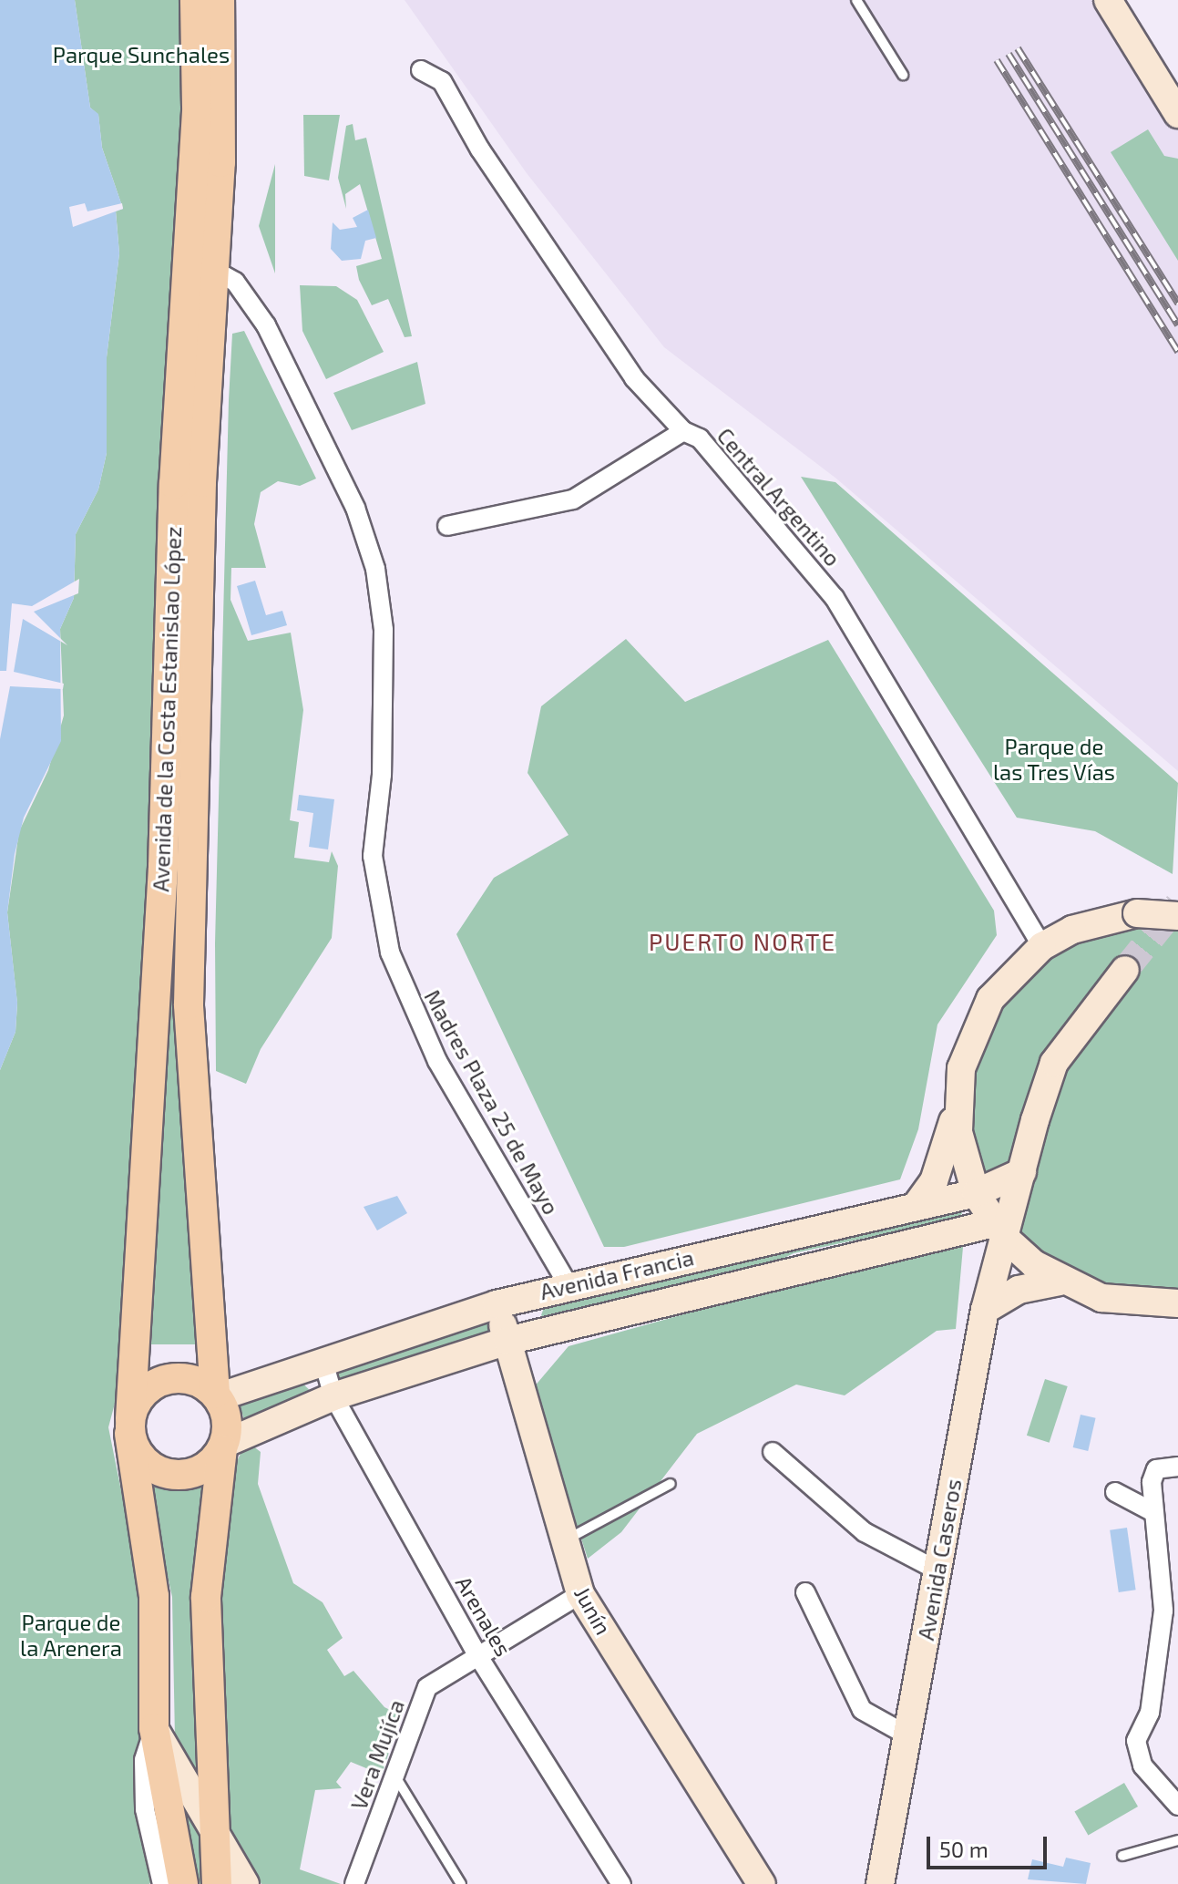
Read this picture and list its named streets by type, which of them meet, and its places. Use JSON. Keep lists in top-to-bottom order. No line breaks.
{"streets":{"main road":["Avenida de la Costa Estanislao López","Avenida Francia","Avenida Caseros","Junín"],"street":["Central Argentino","Madres Plaza 25 de Mayo","Arenales","Vera Mujíca"]},"crossings":[["Avenida de la Costa Estanislao López","Madres Plaza 25 de Mayo"],["Avenida de la Costa Estanislao López","Avenida Francia"],["Madres Plaza 25 de Mayo","Avenida Francia"],["Avenida Francia","Avenida Caseros"],["Avenida Francia","Junín"],["Avenida Francia","Arenales"],["Junín","Vera Mujíca"],["Arenales","Vera Mujíca"]],"districts":["PUERTO NORTE"],"parks":["Parque Sunchales","Parque de las Tres Vías","Parque de la Arenera"],"scale_bar":"50 m"}
